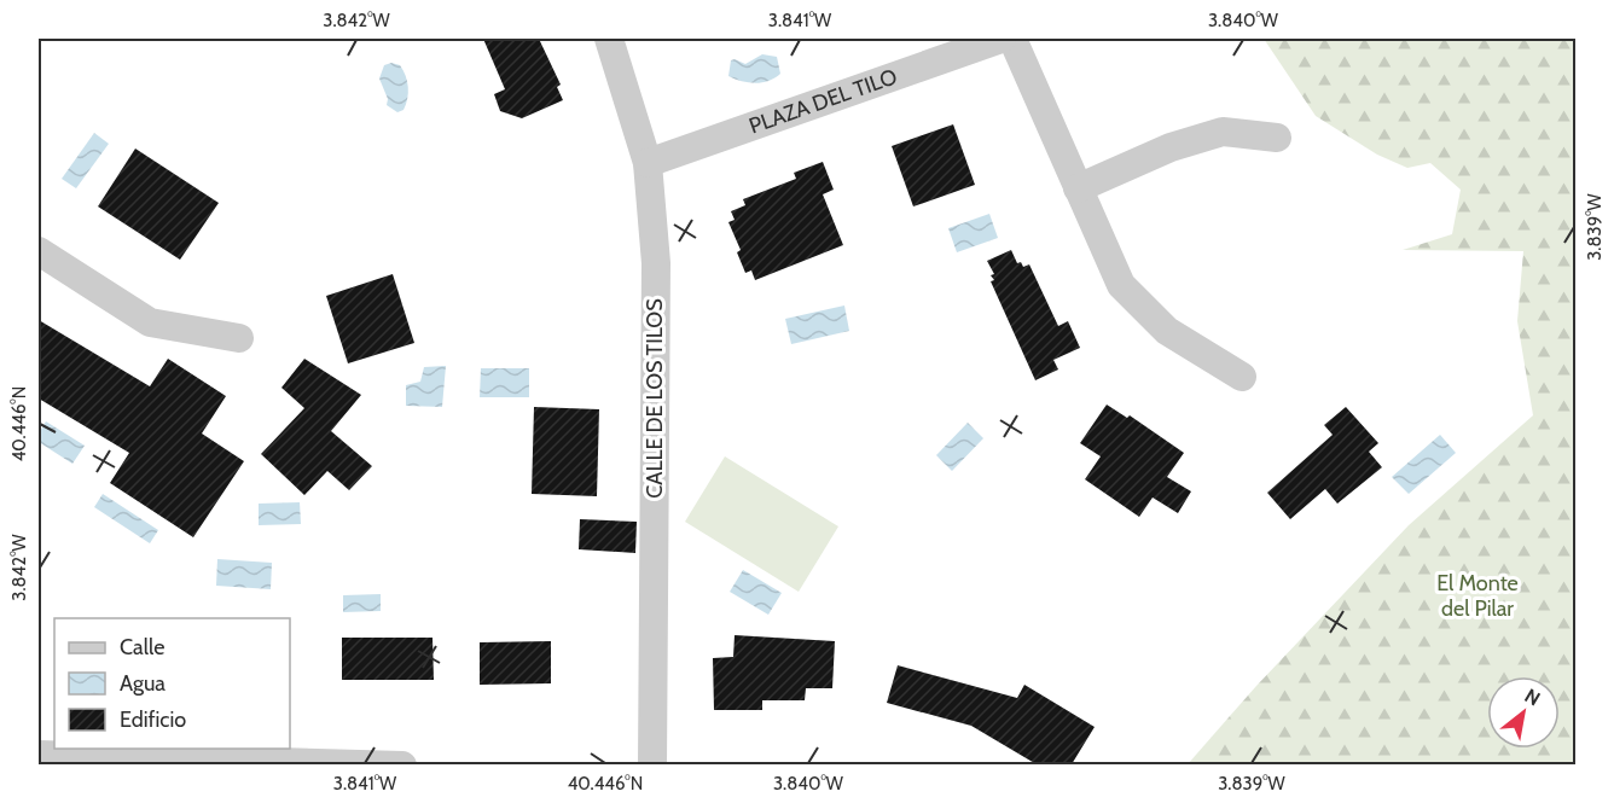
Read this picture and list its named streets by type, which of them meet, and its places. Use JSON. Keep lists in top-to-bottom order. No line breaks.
{"streets":{"street":["PLAZA DEL TILO","CALLE DE LOS TILOS"]},"crossings":[["PLAZA DEL TILO","CALLE DE LOS TILOS"]],"parks":["El Monte del Pilar"],"legend":["Calle","Agua","Edificio"],"north":"top right","coordinates":["3.842°W","3.841°W","3.840°W","3.839°W","40.446°N"]}
